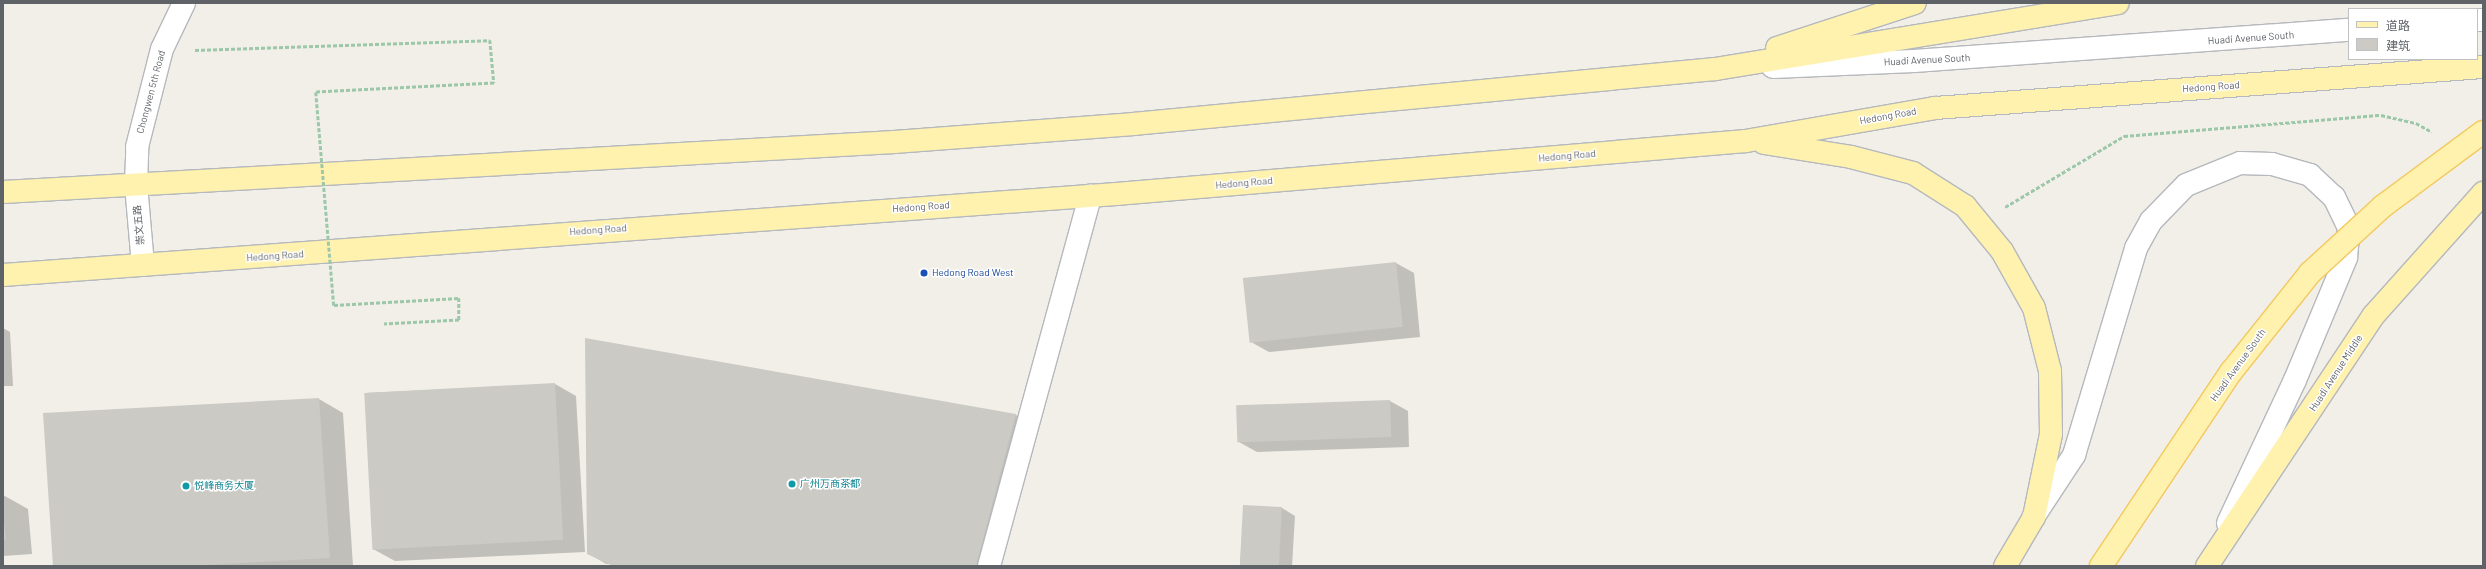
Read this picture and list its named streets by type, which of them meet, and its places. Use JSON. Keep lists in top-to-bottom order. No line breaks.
{"streets":{"main road":["Huadi Avenue South","Hedong Road","Huadi Avenue Middle"],"street":["Chongwen 5th Road","崇文五路"]},"crossings":[["Hedong Road","崇文五路"],["Chongwen 5th Road","崇文五路"]],"places":["Hedong Road West","广州万商茶都","悦峰商务大厦"],"legend":["道路","建筑"]}
